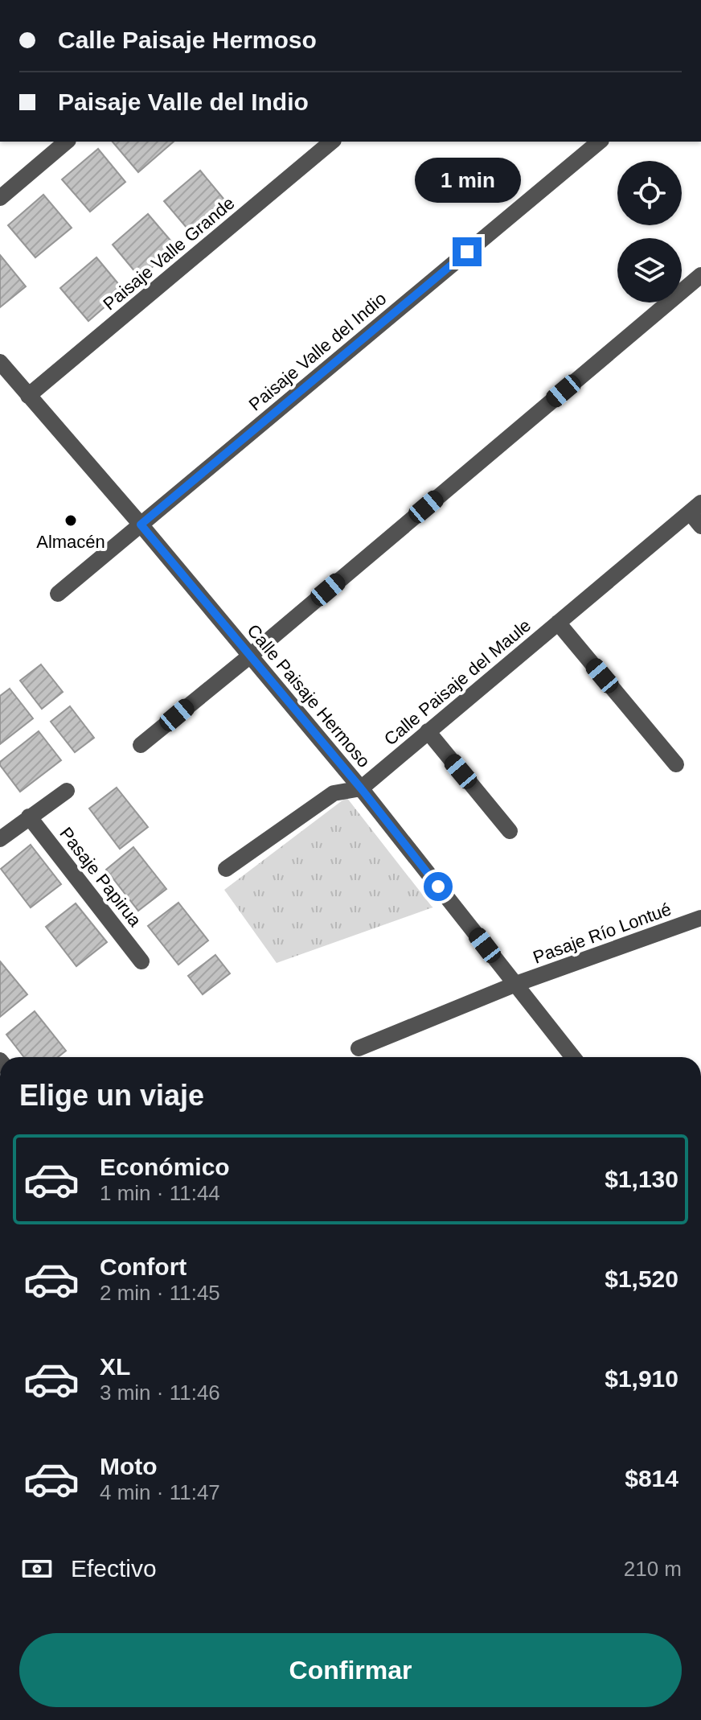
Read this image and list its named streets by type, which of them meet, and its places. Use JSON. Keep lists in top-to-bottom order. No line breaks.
{"streets":{"street":["Paisaje Valle Grande","Paisaje Valle del Indio","Calle Paisaje del Maule","Calle Paisaje Hermoso","Pasaje Papirua","Pasaje Río Lontué"]},"crossings":[["Paisaje Valle Grande","Calle Paisaje Hermoso"],["Paisaje Valle del Indio","Calle Paisaje Hermoso"],["Calle Paisaje del Maule","Calle Paisaje Hermoso"],["Calle Paisaje Hermoso","Pasaje Río Lontué"]],"places":["Almacén"],"page":{"banner":["Calle Paisaje Hermoso","Paisaje Valle del Indio"],"bubble":"1 min","heading":"Elige un viaje","list":[{"name":"Económico","note":"1 min · 11:44","value":"$1,130"},{"name":"Confort","note":"2 min · 11:45","value":"$1,520"},{"name":"XL","note":"3 min · 11:46","value":"$1,910"},{"name":"Moto","note":"4 min · 11:47","value":"$814"}],"pay":["Efectivo","210 m"],"buttons":"Confirmar"}}
